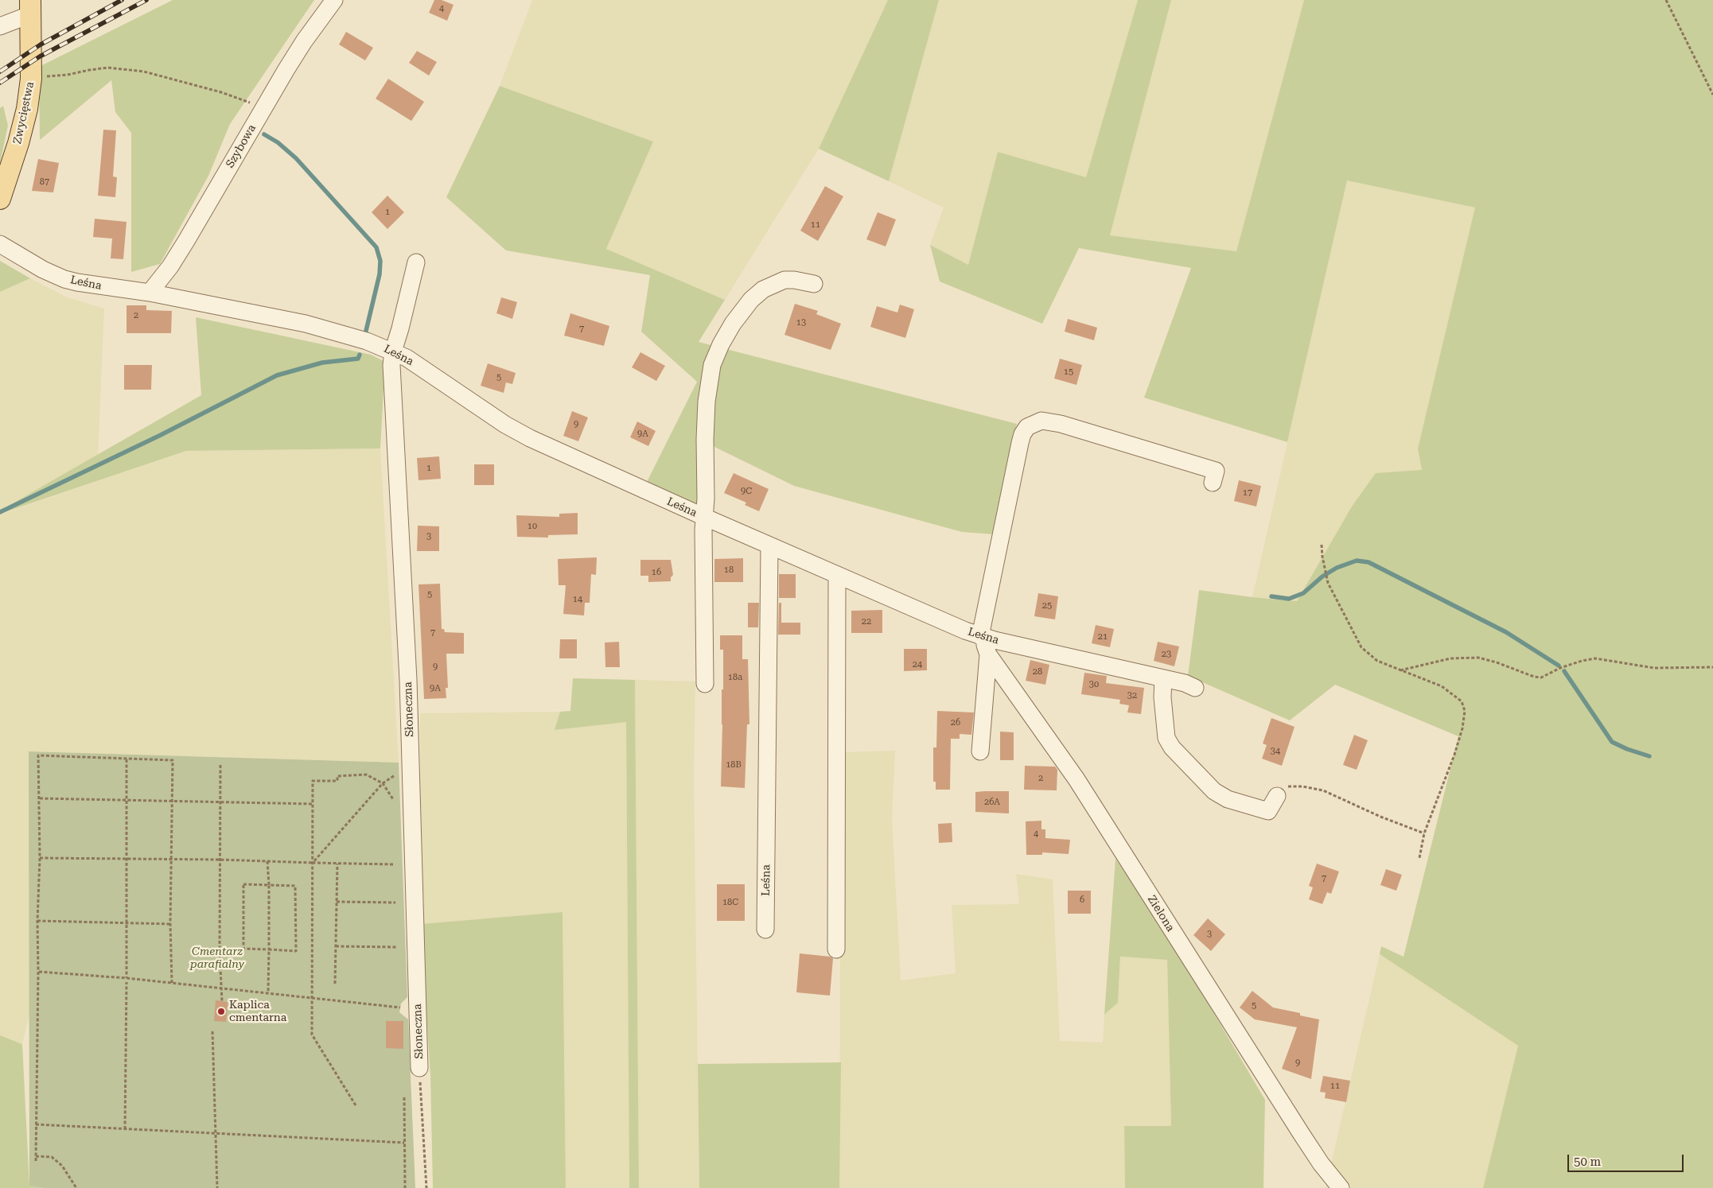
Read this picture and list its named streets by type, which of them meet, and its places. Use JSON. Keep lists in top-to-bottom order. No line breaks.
{"streets":{"main road":["Zwycięstwa"],"street":["Szybowa","Leśna","Słoneczna","Zielona"]},"crossings":[["Szybowa","Leśna"],["Leśna","Słoneczna"],["Leśna","Zielona"]],"parks":["Cmentarz parafialny"],"places":["Kaplica cmentarna"],"house_numbers":["4","87","1","11","2","13","7","15","5","9","9A","1","9C","17","10","3","18","16","5","14","25","22","7","21","23","24","9","28","18a","30","9A","32","26","34","18B","2","26A","4","7","6","18C","3","5","9","11"],"scale_bar":"50 m"}
